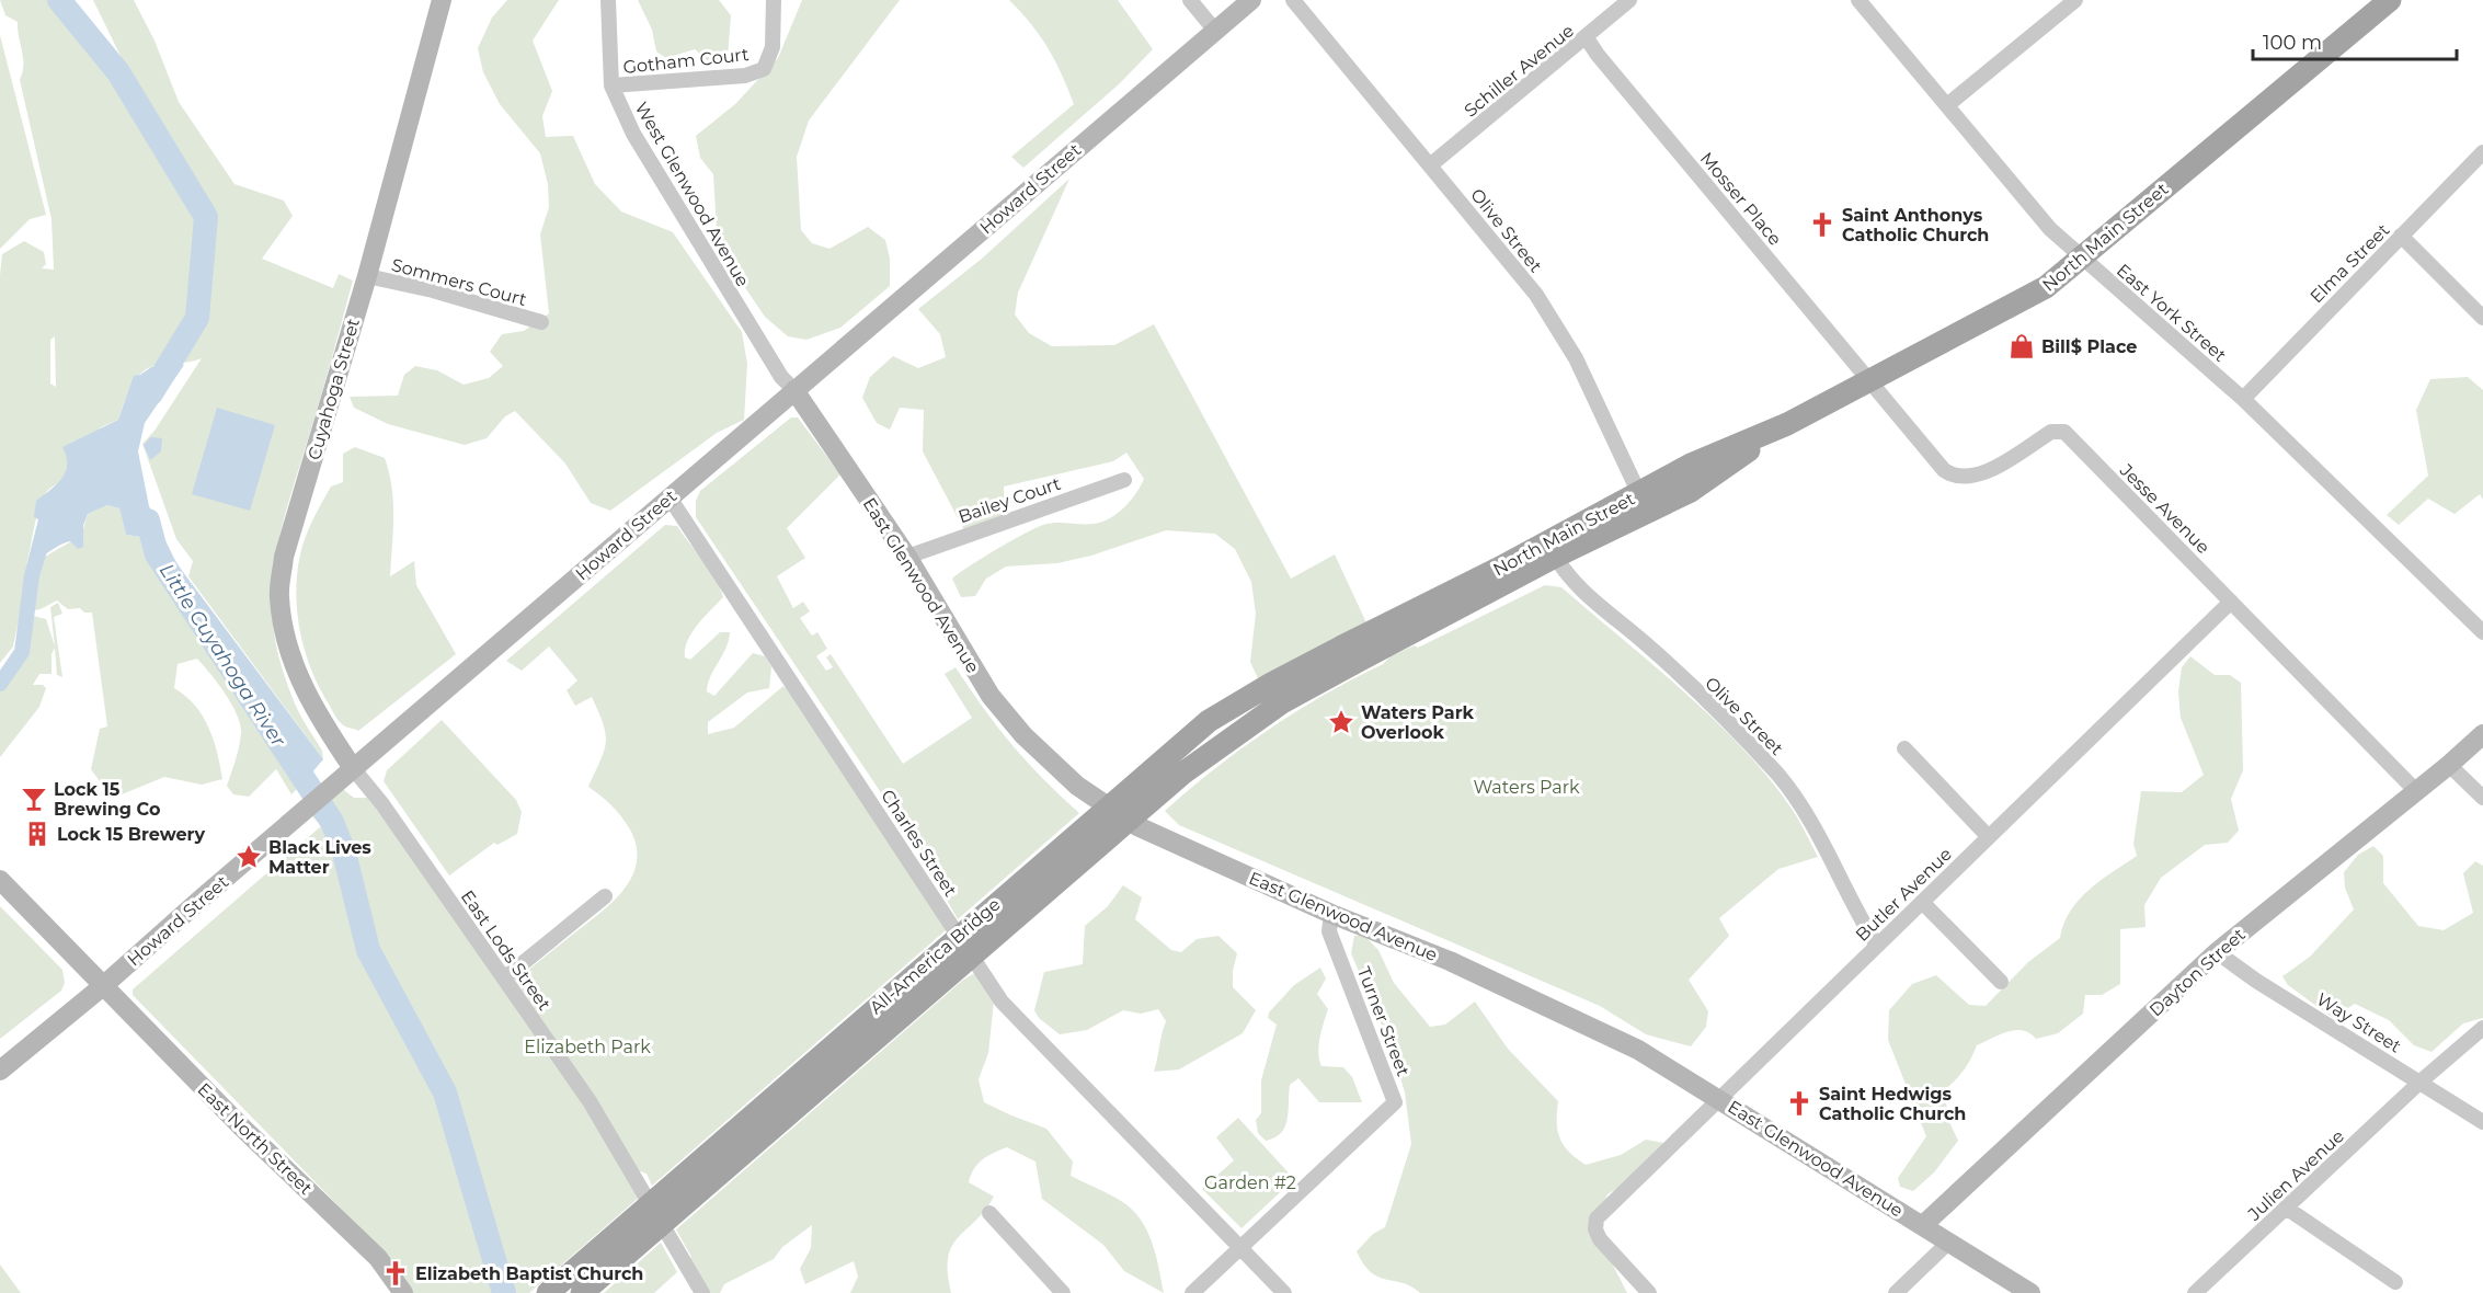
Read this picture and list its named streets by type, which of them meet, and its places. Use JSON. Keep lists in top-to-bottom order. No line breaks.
{"streets":{"main road":["North Main Street","All-America Bridge"],"street":["Gotham Court","Schiller Avenue","Howard Street","West Glenwood Avenue","Mosser Place","Olive Street","Elma Street","Sommers Court","East York Street","Cuyahoga Street","Bailey Court","Jesse Avenue","East Glenwood Avenue","Charles Street","Butler Avenue","East Lods Street","Dayton Street","Turner Street","Way Street","East North Street","Julien Avenue"]},"crossings":[["Gotham Court","West Glenwood Avenue"],["Schiller Avenue","Mosser Place"],["Schiller Avenue","Olive Street"],["Howard Street","West Glenwood Avenue"],["Howard Street","Cuyahoga Street"],["Howard Street","East Glenwood Avenue"],["Howard Street","Charles Street"],["Howard Street","East Lods Street"],["Howard Street","East North Street"],["West Glenwood Avenue","East Glenwood Avenue"],["Mosser Place","North Main Street"],["Mosser Place","Jesse Avenue"],["Olive Street","North Main Street"],["Olive Street","Butler Avenue"],["North Main Street","East York Street"],["North Main Street","Jesse Avenue"],["North Main Street","All-America Bridge"],["Elma Street","East York Street"],["Sommers Court","Cuyahoga Street"],["Cuyahoga Street","East Lods Street"],["Bailey Court","East Glenwood Avenue"],["Jesse Avenue","Butler Avenue"],["Jesse Avenue","Dayton Street"],["East Glenwood Avenue","Butler Avenue"],["East Glenwood Avenue","Dayton Street"],["East Glenwood Avenue","Turner Street"],["Charles Street","Turner Street"],["Dayton Street","Way Street"],["Way Street","Julien Avenue"]],"water":["Little Cuyahoga River"],"parks":["Waters Park","Elizabeth Park","Garden #2"],"places":{"church":["Saint Anthonys Catholic Church","Saint Hedwigs Catholic Church","Elizabeth Baptist Church"],"shop":["Bill$ Place"],"place":["Waters Park Overlook","Black Lives Matter"],"bar":["Lock 15 Brewing Co"],"building":["Lock 15 Brewery"]},"scale_bar":"100 m"}
